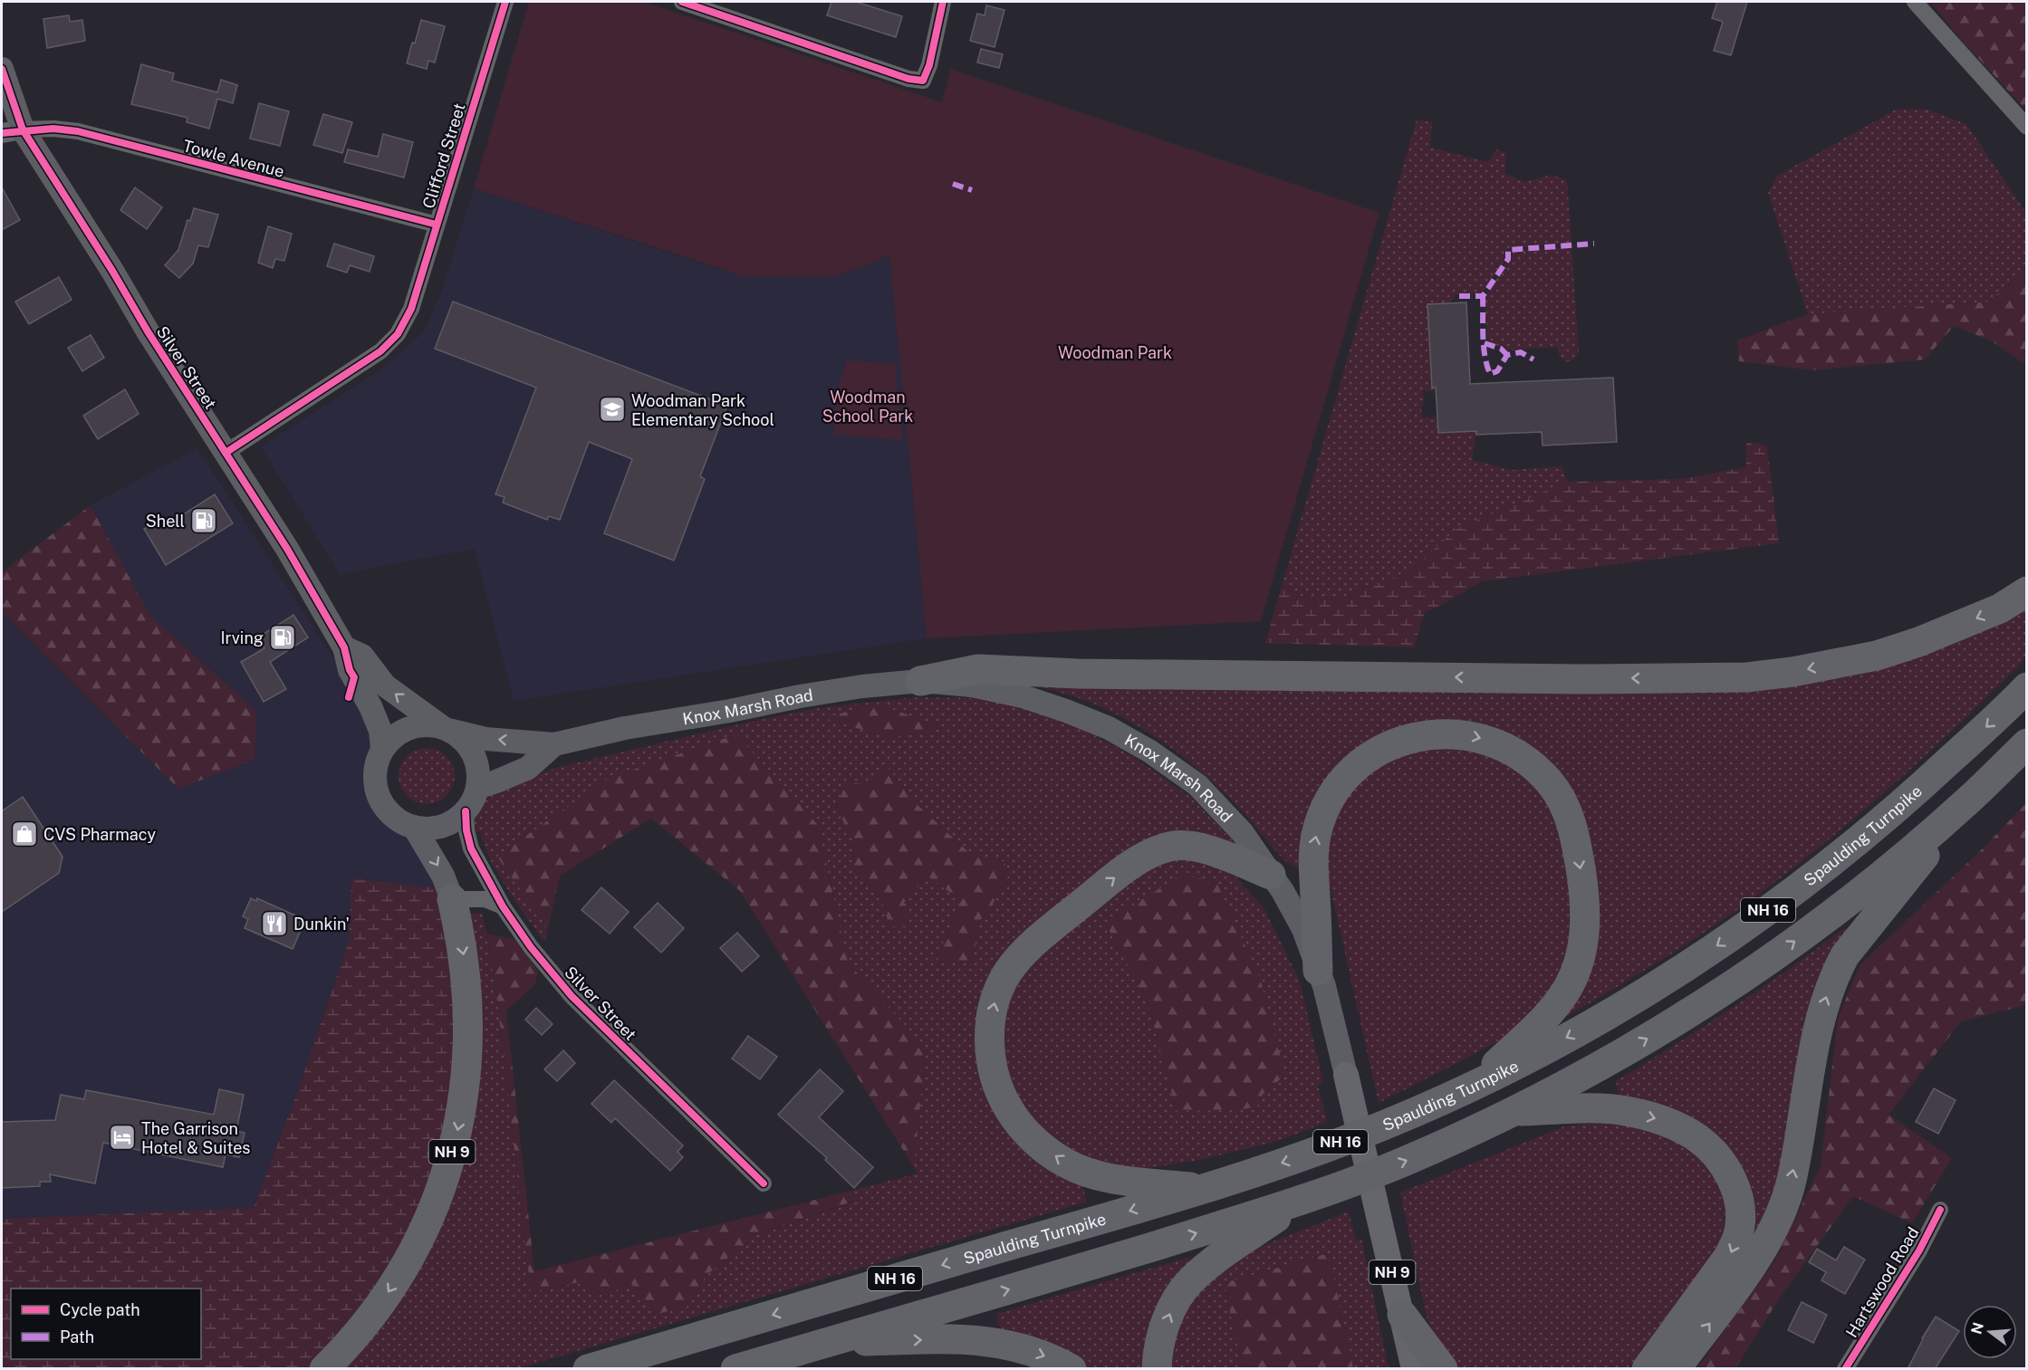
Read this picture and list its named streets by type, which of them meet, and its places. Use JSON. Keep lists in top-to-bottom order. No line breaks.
{"streets":{"highway":["Spaulding Turnpike","NH 16","NH 9"],"main road":["Silver Street","Knox Marsh Road"],"street":["Clifford Street","Towle Avenue","Hartswood Road"]},"crossings":[["Clifford Street","Towle Avenue"],["Clifford Street","Silver Street"],["Towle Avenue","Silver Street"],["Silver Street","Knox Marsh Road"],["Silver Street","NH 9"],["Knox Marsh Road","NH 9"]],"parks":["Woodman Park","Woodman School Park"],"places":{"school or university":["Woodman Park Elementary School"],"fuel station":["Shell","Irving"],"shop":["CVS Pharmacy"],"restaurant":["Dunkin'"],"hotel":["The Garrison Hotel & Suites"]},"legend":["Cycle path","Path"],"north":"left"}
